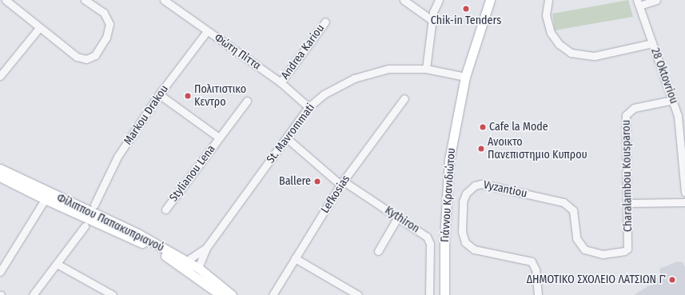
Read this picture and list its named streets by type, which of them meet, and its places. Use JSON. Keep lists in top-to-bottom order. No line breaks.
{"streets":{"main road":["Γιάννου Κρανιδιώτου","Φίλιππου Παπακυπριανού"],"street":["Φώτη Πίττα","Andrea Kariou","28 Oktovriou","Markou Drakou","St. Mavrommati","Stylianou Lena","Charalambou Kousparou","Vyzantiou","Lefkosias","Kythiron"]},"crossings":[["Φώτη Πίττα","Andrea Kariou"],["Φώτη Πίττα","Markou Drakou"],["Φώτη Πίττα","St. Mavrommati"],["28 Oktovriou","Charalambou Kousparou"],["Markou Drakou","Stylianou Lena"],["St. Mavrommati","Γιάννου Κρανιδιώτου"],["St. Mavrommati","Kythiron"],["St. Mavrommati","Φίλιππου Παπακυπριανού"],["Charalambou Kousparou","Vyzantiou"],["Lefkosias","Kythiron"]],"places":["Chik-in Tenders","Πολιτιστικο Κεντρο","Cafe la Mode","Ανοικτο Πανεπιστημιο Κυπρου","Ballere","ΔΗΜΟΤΙΚΟ ΣΧΟΛΕΙΟ ΛΑΤΣΙΩΝ Γ΄"]}
